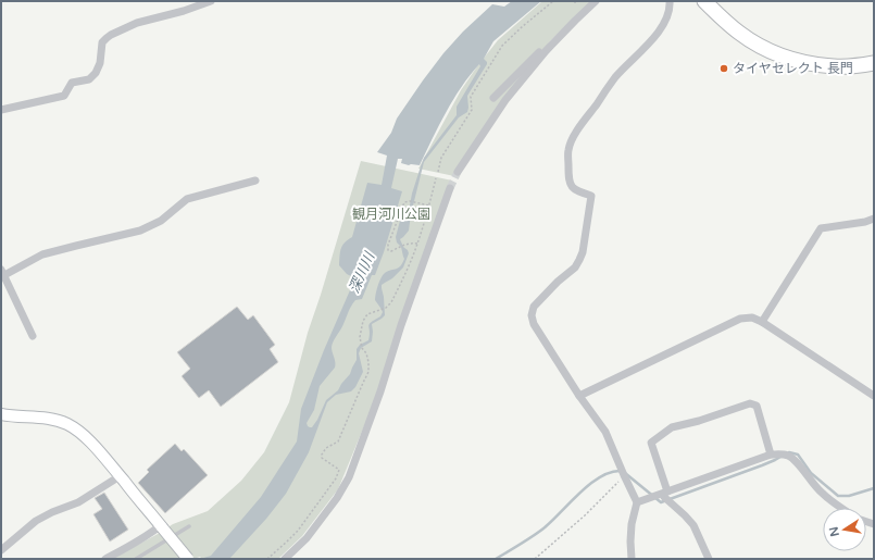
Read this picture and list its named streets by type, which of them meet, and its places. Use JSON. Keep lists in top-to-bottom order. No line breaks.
{"water":["深川川"],"parks":["観月河川公園"],"places":["タイヤセレクト 長門"],"north":"left"}
